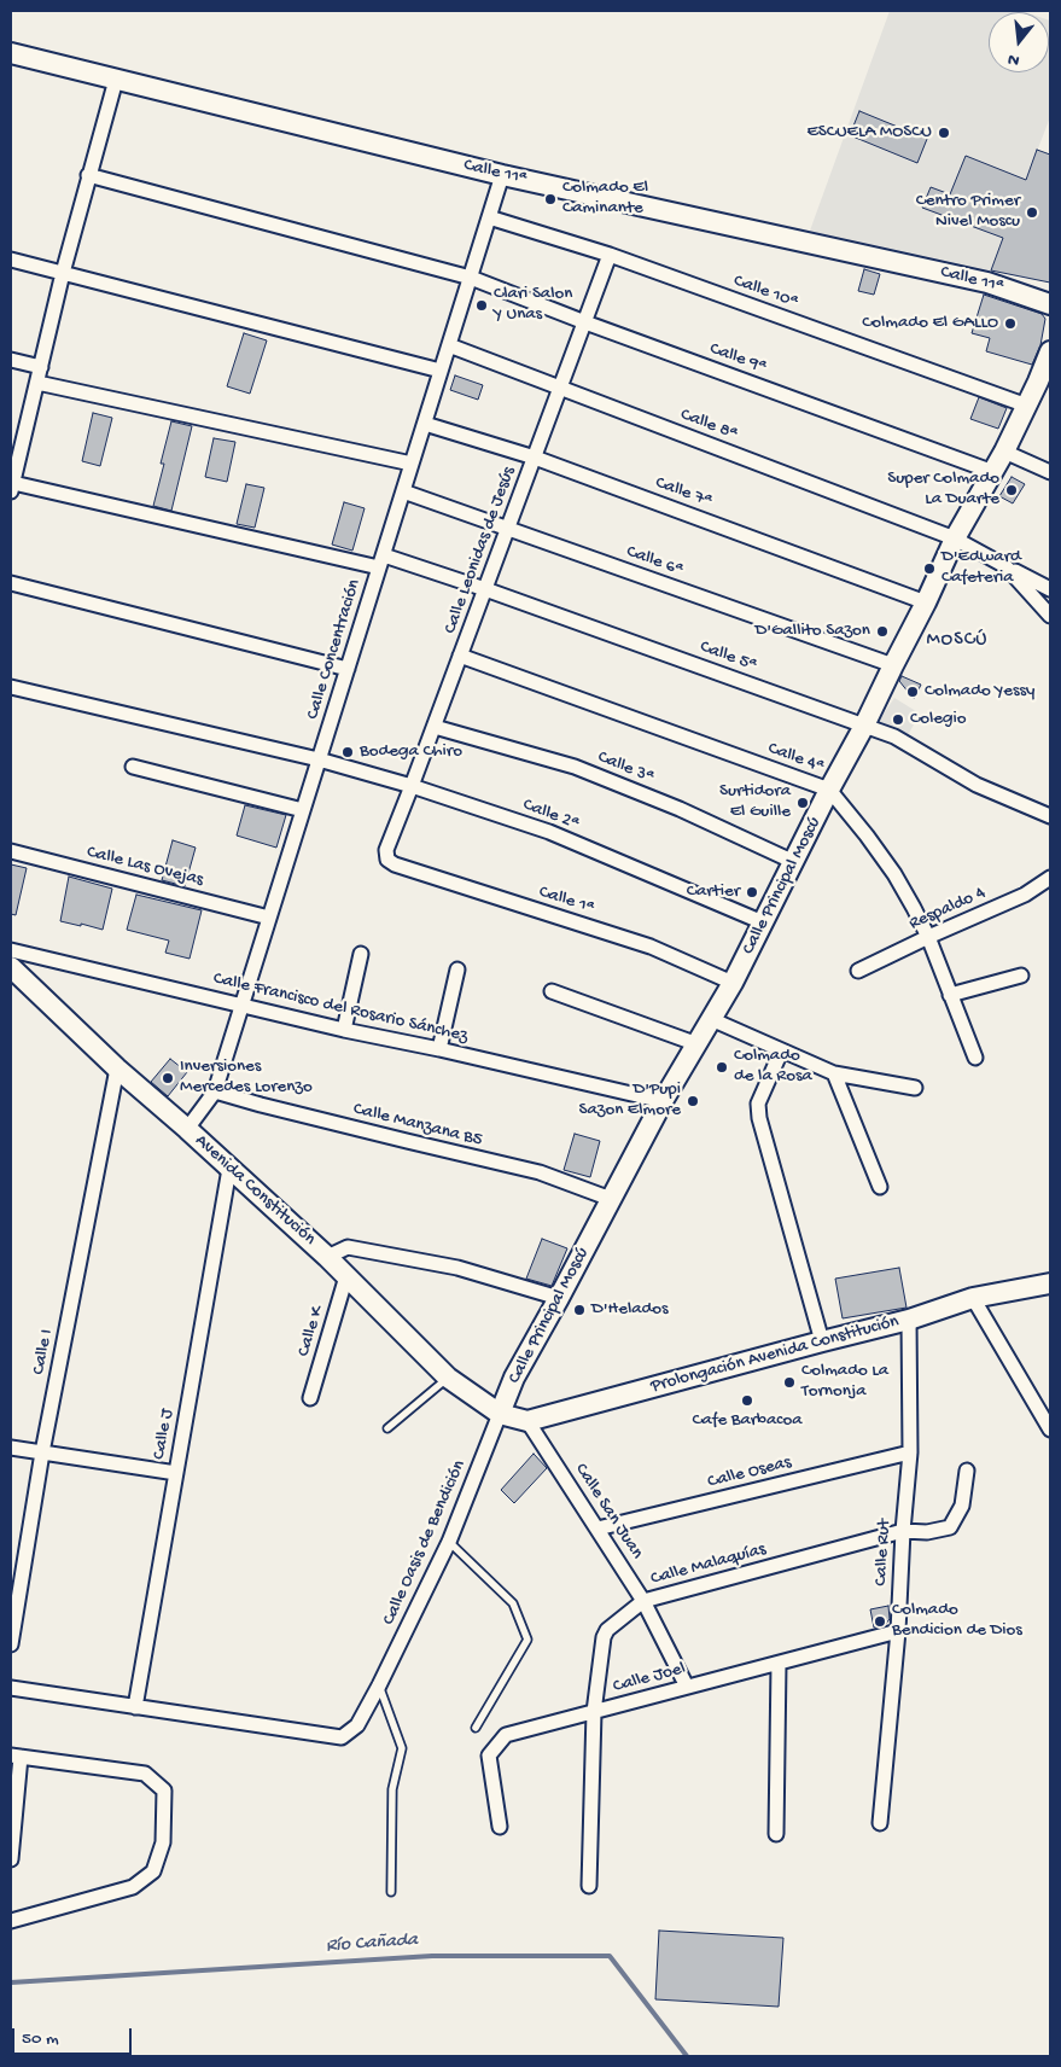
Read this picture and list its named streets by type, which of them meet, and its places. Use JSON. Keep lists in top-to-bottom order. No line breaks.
{"streets":{"street":["Calle 11ª","Calle 10ª","Calle 9ª","Calle 8ª","Calle 7ª","Calle Leonidas de Jesús","Calle 6ª","Calle Concentración","Calle 5ª","Calle 4ª","Calle 3ª","Calle 2ª","Calle Las Ovejas","Calle Principal Moscú","Calle 1ª","Respaldo 4","Calle Francisco del Rosario Sánchez","Calle Manzana B5","Avenida Constitución","Calle K","Calle I","Prolongación Avenida Constitución","Calle J","Calle Oseas","Calle San Juan","Calle Oasis de Bendición","Calle Rut","Calle Malaquías","Calle Joel"]},"crossings":[["Calle 11ª","Calle Concentración"],["Calle 10ª","Calle Leonidas de Jesús"],["Calle 10ª","Calle Concentración"],["Calle 10ª","Calle Principal Moscú"],["Calle 9ª","Calle Leonidas de Jesús"],["Calle 9ª","Calle Concentración"],["Calle 9ª","Calle Principal Moscú"],["Calle 8ª","Calle Leonidas de Jesús"],["Calle 8ª","Calle Concentración"],["Calle 8ª","Calle Principal Moscú"],["Calle 7ª","Calle Leonidas de Jesús"],["Calle 7ª","Calle Concentración"],["Calle 7ª","Calle Principal Moscú"],["Calle Leonidas de Jesús","Calle 6ª"],["Calle Leonidas de Jesús","Calle 5ª"],["Calle Leonidas de Jesús","Calle 4ª"],["Calle Leonidas de Jesús","Calle 3ª"],["Calle Leonidas de Jesús","Calle 2ª"],["Calle Leonidas de Jesús","Calle 1ª"],["Calle 6ª","Calle Concentración"],["Calle 6ª","Calle Principal Moscú"],["Calle Concentración","Calle 5ª"],["Calle Concentración","Calle 2ª"],["Calle Concentración","Calle Las Ovejas"],["Calle Concentración","Calle Francisco del Rosario Sánchez"],["Calle Concentración","Calle Manzana B5"],["Calle Concentración","Avenida Constitución"],["Calle 5ª","Calle Principal Moscú"],["Calle 4ª","Calle Principal Moscú"],["Calle 4ª","Respaldo 4"],["Calle 3ª","Calle Principal Moscú"],["Calle 2ª","Calle Principal Moscú"],["Calle Principal Moscú","Calle 1ª"],["Calle Principal Moscú","Calle Francisco del Rosario Sánchez"],["Calle Principal Moscú","Calle Manzana B5"],["Calle Principal Moscú","Avenida Constitución"],["Calle Principal Moscú","Prolongación Avenida Constitución"],["Calle Principal Moscú","Calle Oasis de Bendición"],["Avenida Constitución","Calle K"],["Avenida Constitución","Calle I"],["Avenida Constitución","Prolongación Avenida Constitución"],["Avenida Constitución","Calle J"],["Avenida Constitución","Calle Oasis de Bendición"],["Prolongación Avenida Constitución","Calle San Juan"],["Prolongación Avenida Constitución","Calle Oasis de Bendición"],["Prolongación Avenida Constitución","Calle Rut"],["Calle J","Calle Oasis de Bendición"],["Calle Oseas","Calle San Juan"],["Calle Oseas","Calle Rut"],["Calle San Juan","Calle Malaquías"],["Calle San Juan","Calle Joel"],["Calle Rut","Calle Malaquías"],["Calle Rut","Calle Joel"],["Calle Malaquías","Calle Joel"]],"districts":["MOSCÚ"],"water":["Río Cañada"],"places":["ESCUELA MOSCU","Colmado El Caminante","Centro Primer Nivel Moscu","Clari Salon Y Unas","Colmado El GALLO","Super Colmado La Duarte","D'Edward Cafeteria","D'Gallito Sazon","Colmado Yessy","Colegio","Bodega Chiro","Surtidora El Guille","Cartier","Colmado de la Rosa","Inversiones Mercedes Lorenzo","D'Pupi Sazon Elmore","D'Helados","Colmado La Tornonja","Cafe Barbacoa","Colmado Bendicion de Dios"],"scale_bar":"50 m","north":"bottom"}
